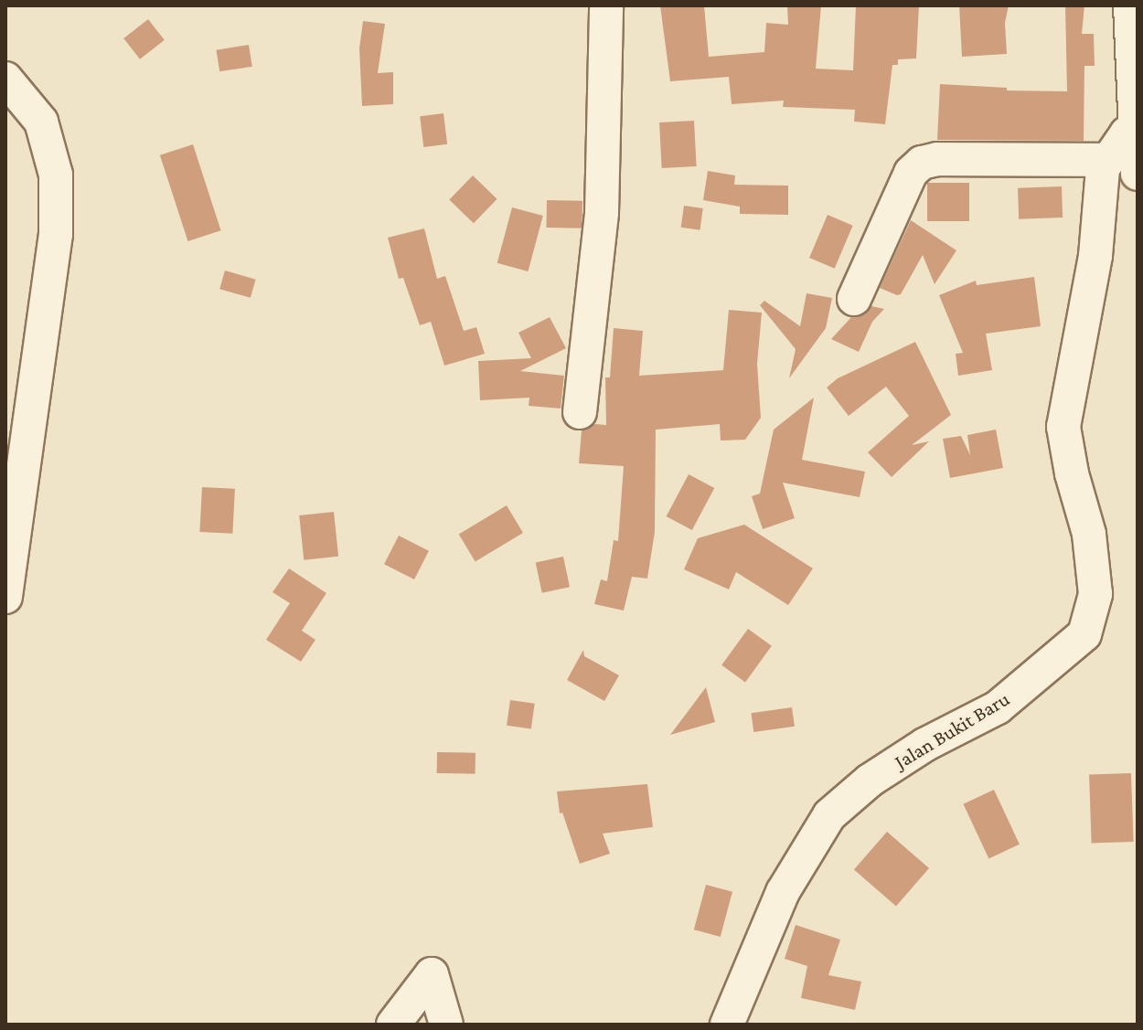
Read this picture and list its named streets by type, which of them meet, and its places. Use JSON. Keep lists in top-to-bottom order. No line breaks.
{"streets":{"street":["Jalan Bukit Baru"]}}
